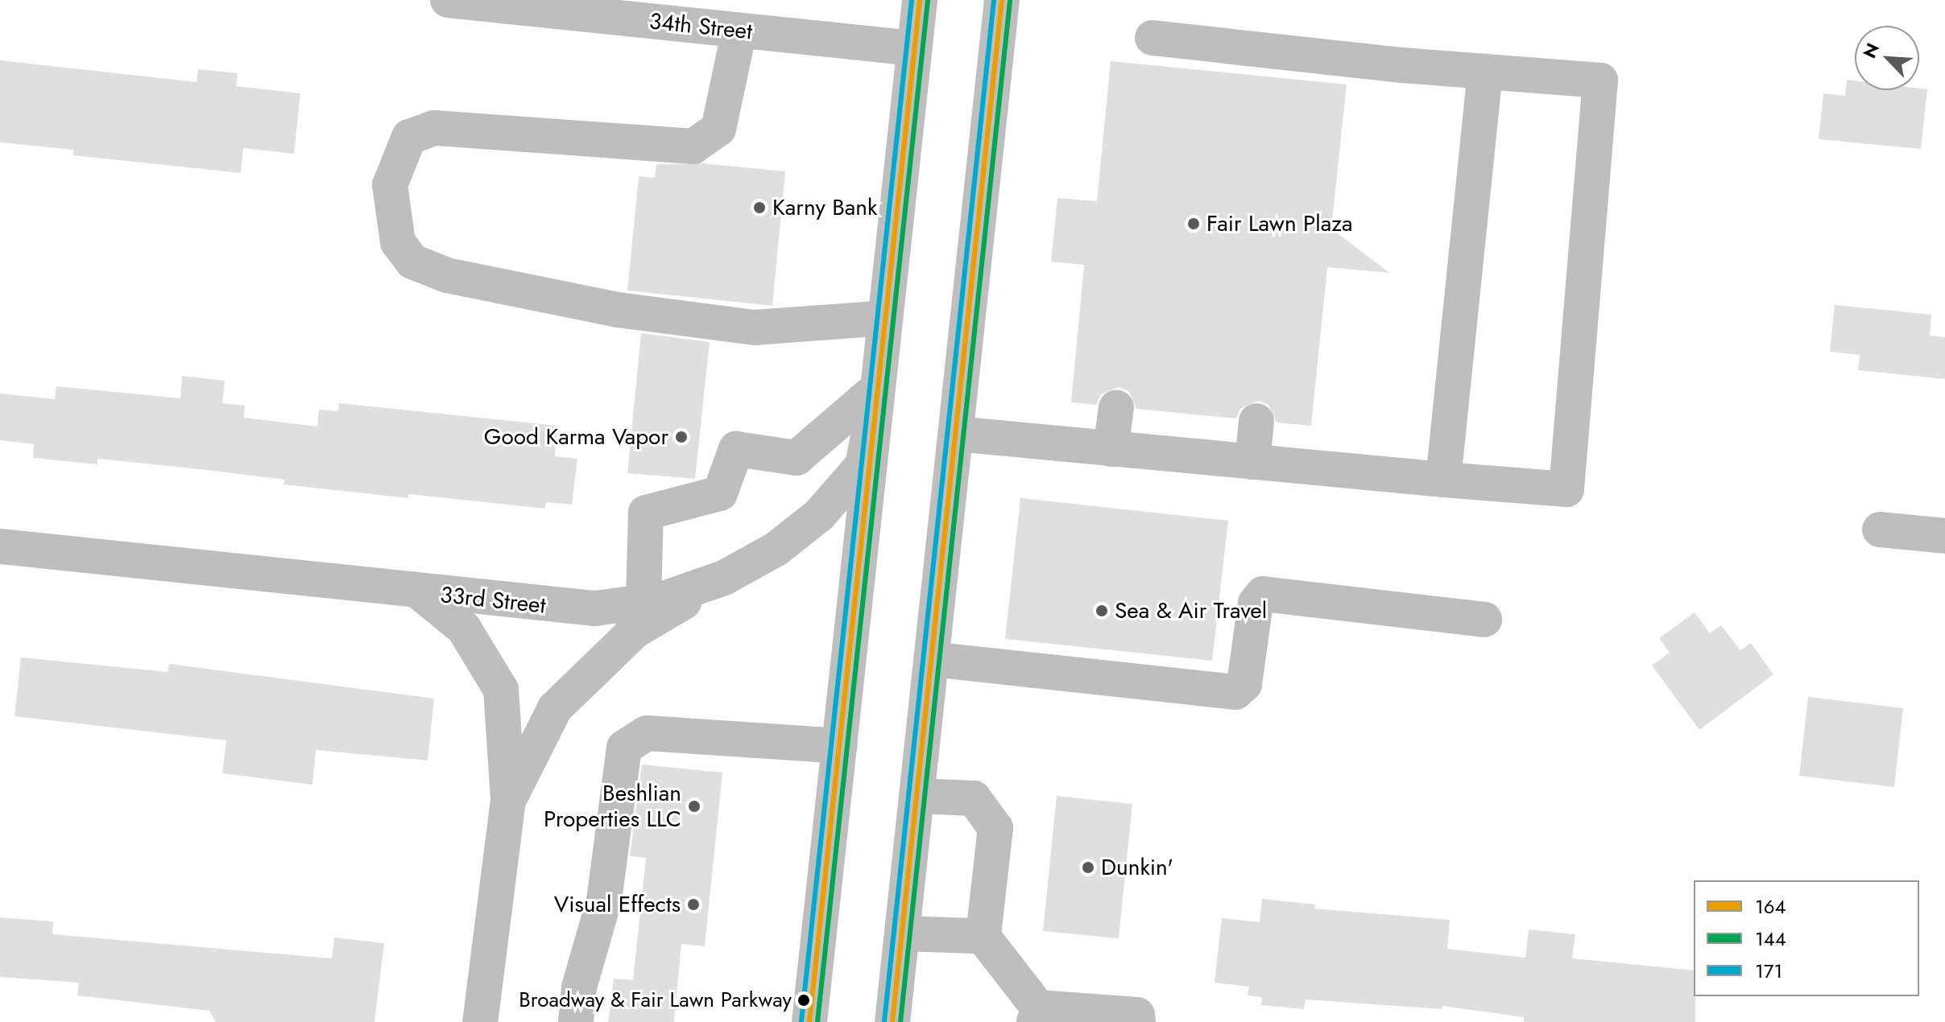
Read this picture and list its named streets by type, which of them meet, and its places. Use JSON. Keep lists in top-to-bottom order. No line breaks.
{"streets":{"street":["34th Street","33rd Street"]},"places":["Karny Bank","Fair Lawn Plaza","Good Karma Vapor","Sea & Air Travel","Beshlian Properties LLC","Dunkin'","Visual Effects","Broadway & Fair Lawn Parkway"],"lines":["transit line 164","transit line 171","transit line 144"],"legend":["164","144","171"],"north":"top left"}
